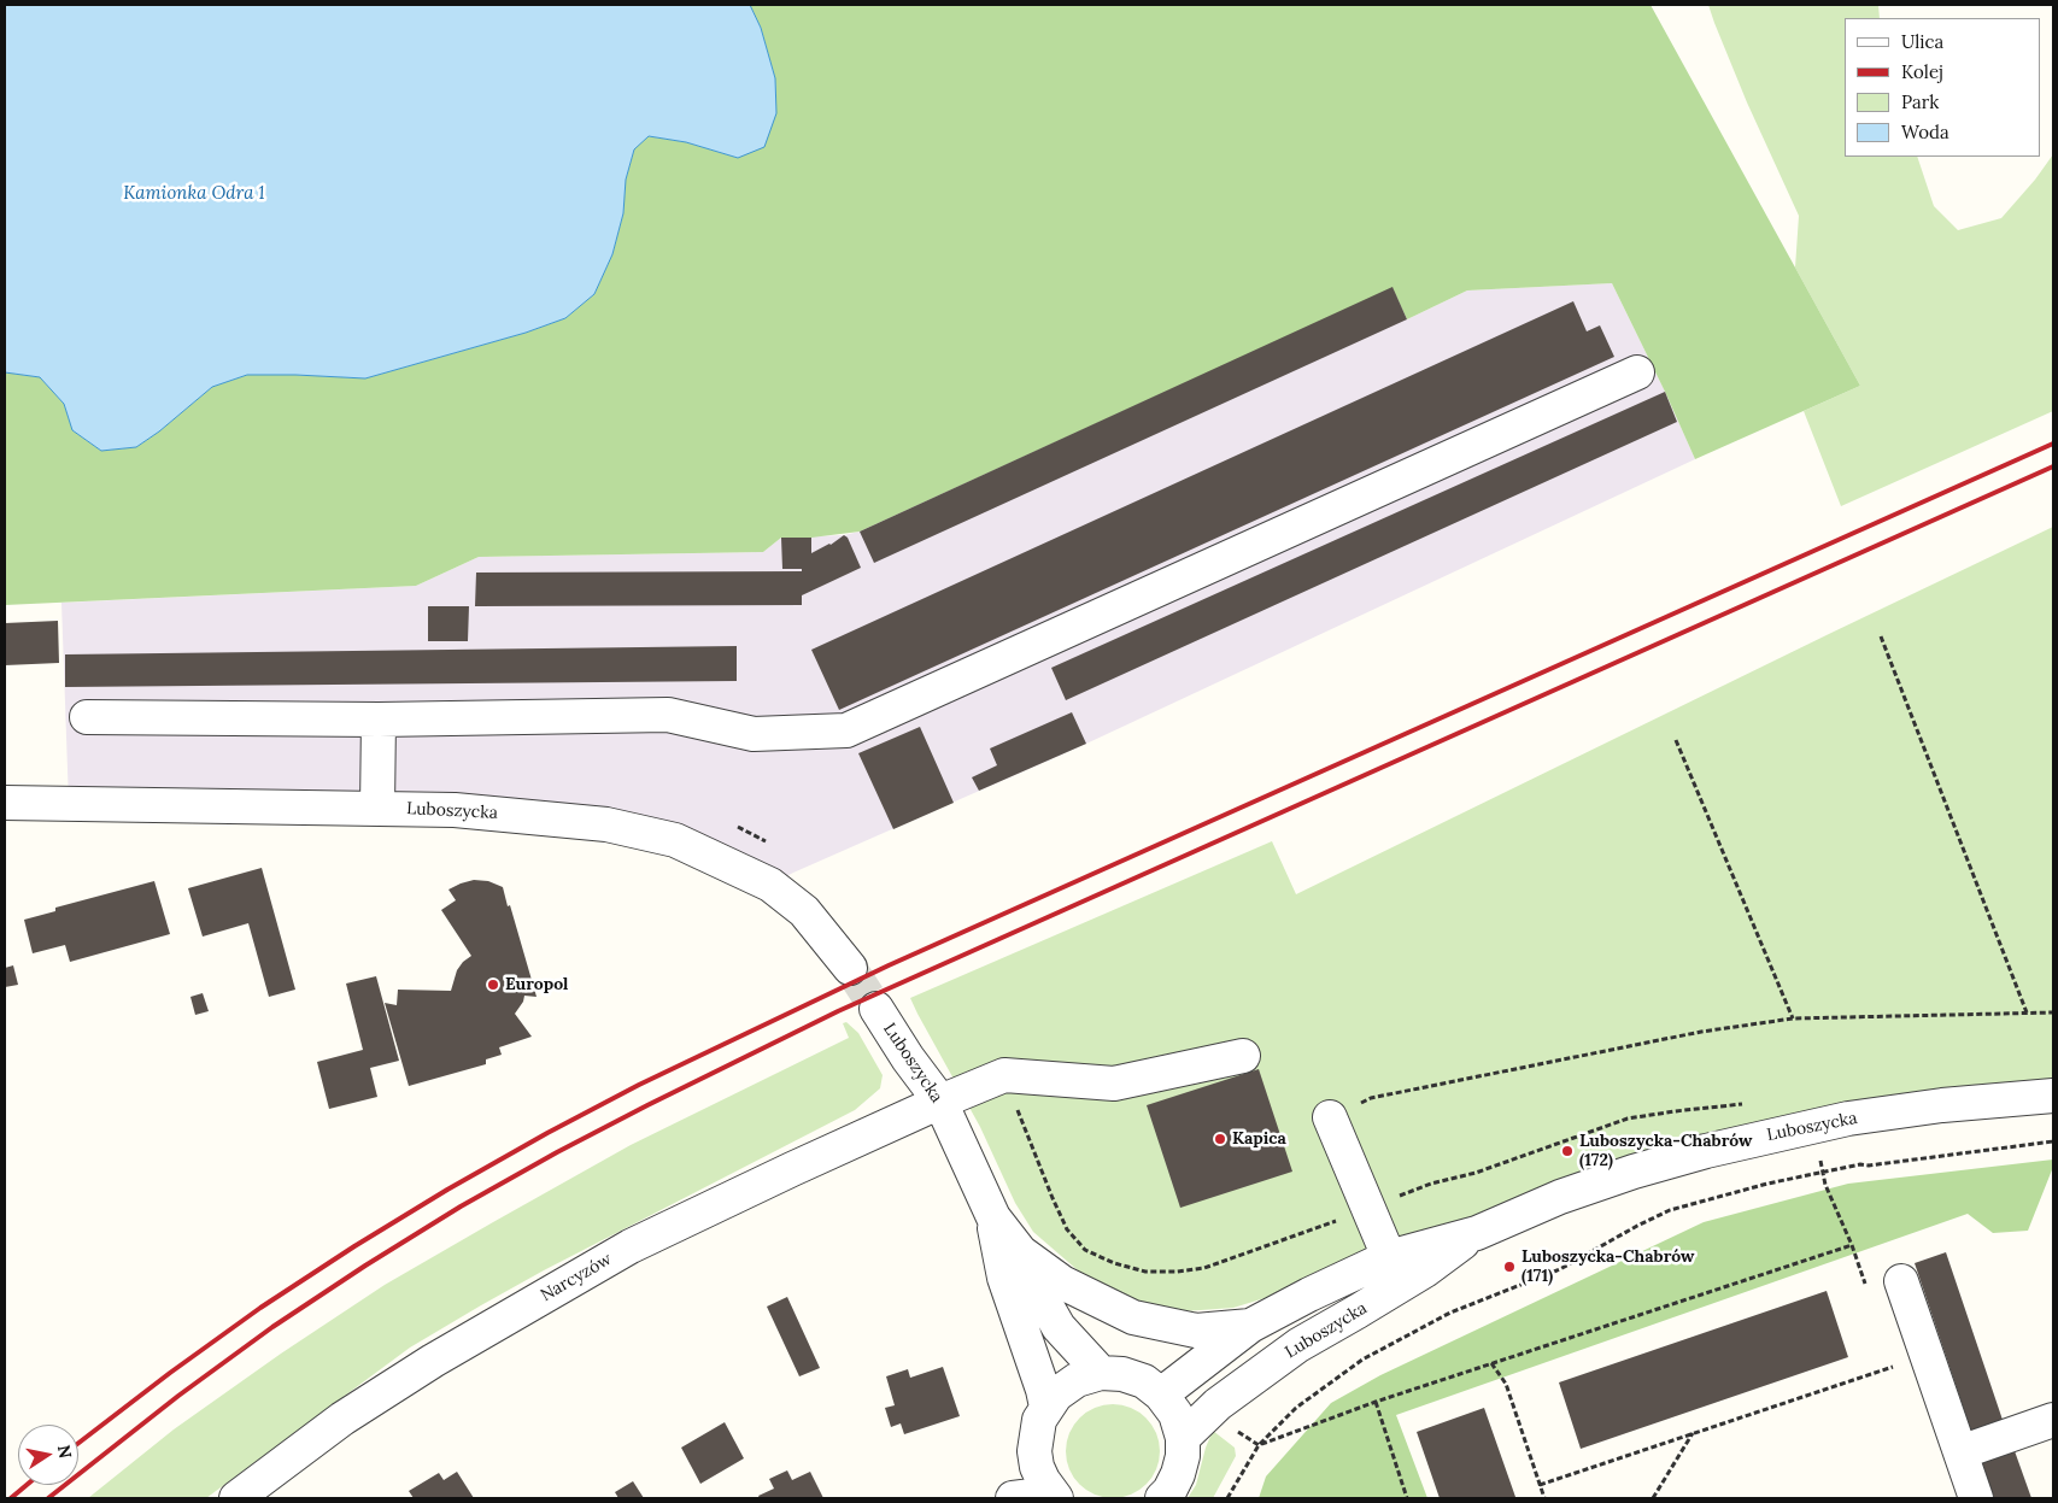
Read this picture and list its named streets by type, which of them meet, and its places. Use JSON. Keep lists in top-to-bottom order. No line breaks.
{"streets":{"street":["Luboszycka","Narcyzów"]},"crossings":[["Luboszycka","Narcyzów"]],"water":["Kamionka Odra 1"],"places":["Europol","Kapica","Luboszycka-Chabrów (172)","Luboszycka-Chabrów (171)"],"legend":["Ulica","Kolej","Park","Woda"],"north":"right"}
